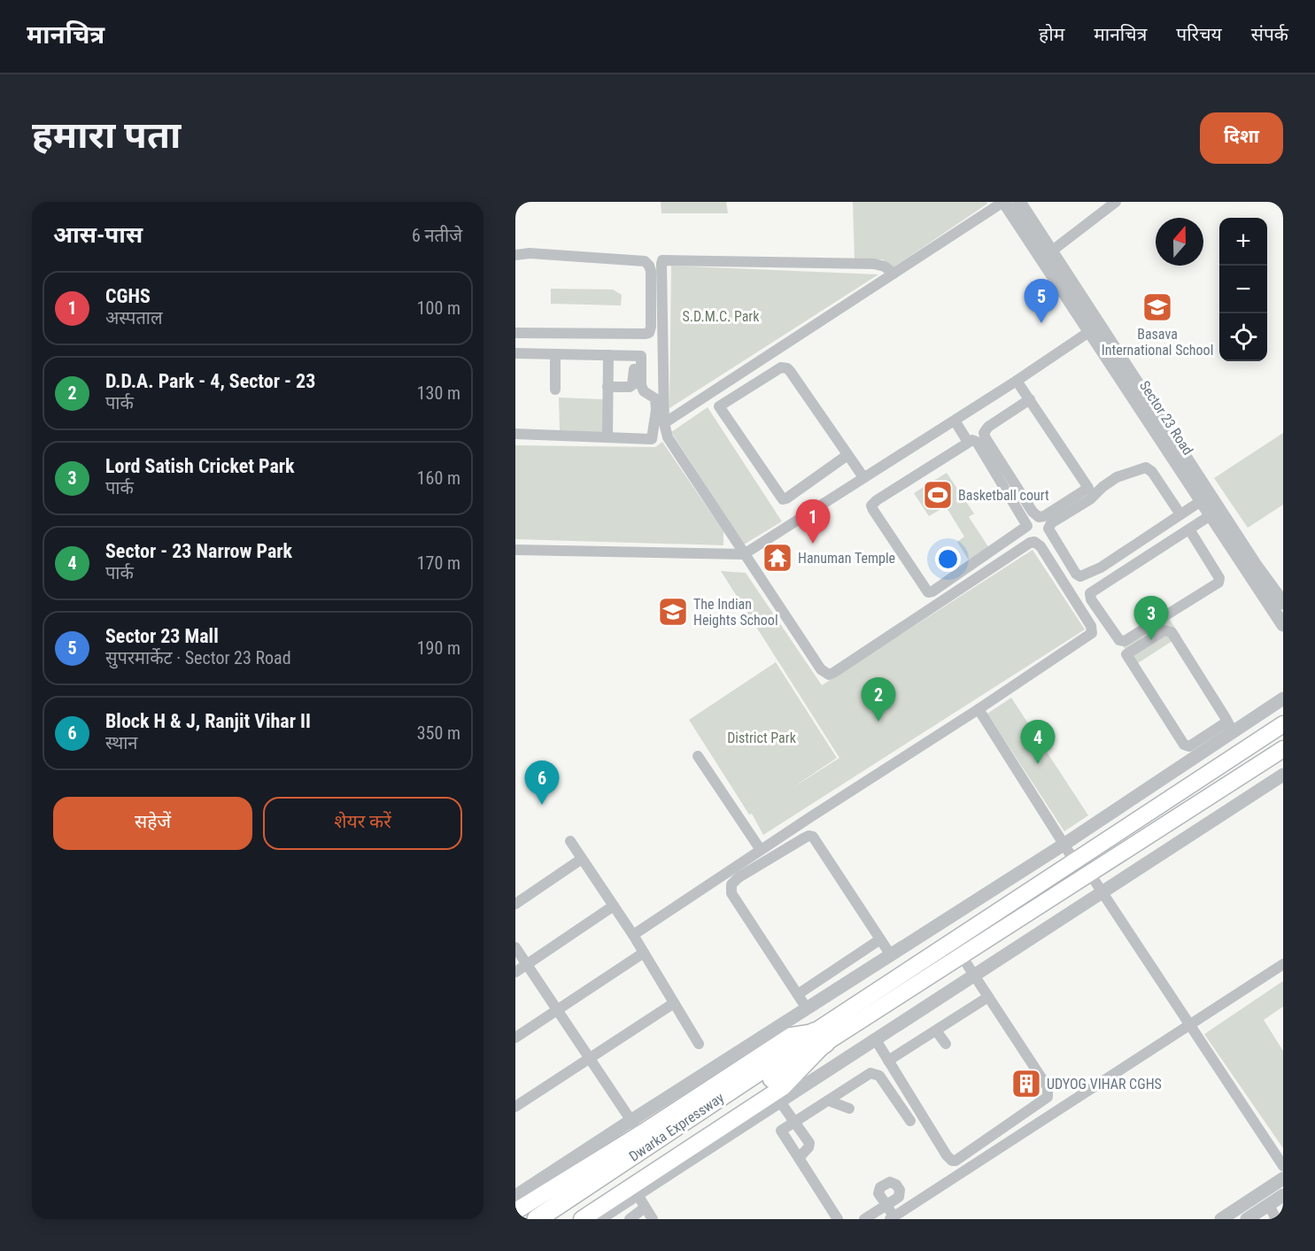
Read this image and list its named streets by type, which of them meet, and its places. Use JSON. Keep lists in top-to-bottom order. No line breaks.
{"streets":{"highway":["Dwarka Expressway"],"street":["Sector 23 Road"]},"parks":["S.D.M.C. Park","District Park"],"places":{"school or university":["Basava International School","The Indian Heights School"],"sports":["Basketball court"],"temple":["Hanuman Temple"],"building":["UDYOG VIHAR CGHS"]},"north":"top","page":{"header":"मानचित्र","nav":["होम","मानचित्र","परिचय","संपर्क"],"buttons":["दिशा",["सहेजें","शेयर करें"]],"title":"हमारा पता","heading":["आस-पास","6 नतीजे"],"map_buttons":["+","−"],"list":[{"mark":"1","name":"CGHS","note":"अस्पताल","value":"100 m"},{"mark":"2","name":"D.D.A. Park - 4, Sector - 23","note":"पार्क","value":"130 m"},{"mark":"3","name":"Lord Satish Cricket Park","note":"पार्क","value":"160 m"},{"mark":"4","name":"Sector - 23 Narrow Park","note":"पार्क","value":"170 m"},{"mark":"5","name":"Sector 23 Mall","note":"सुपरमार्केट · Sector 23 Road","value":"190 m"},{"mark":"6","name":"Block H & J, Ranjit Vihar II","note":"स्थान","value":"350 m"}],"pins":["5","1","3","2","4","6"]}}
